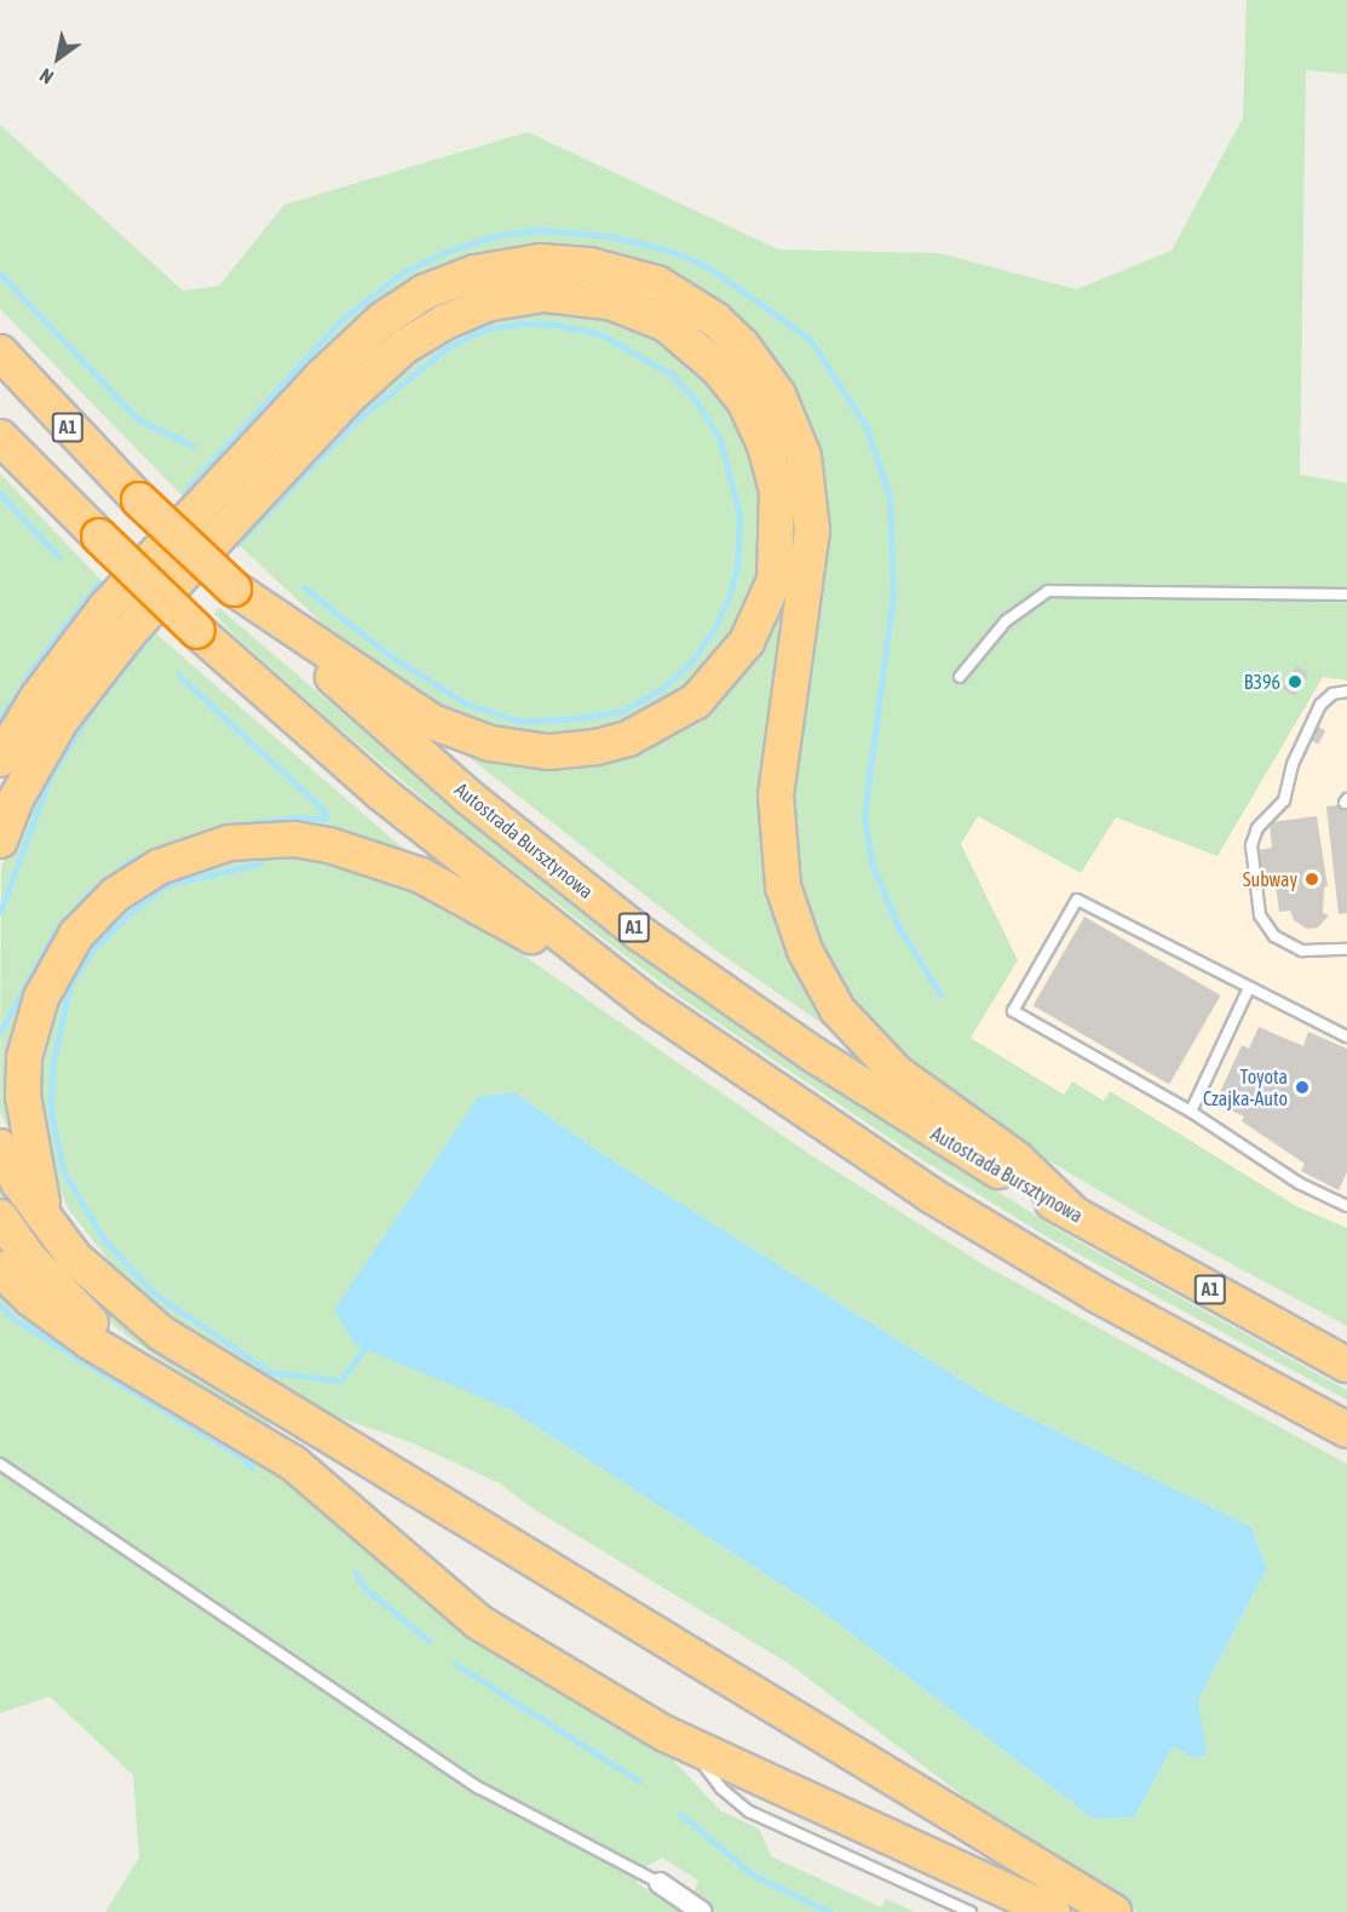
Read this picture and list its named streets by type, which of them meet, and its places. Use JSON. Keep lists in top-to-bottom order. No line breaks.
{"streets":{"highway":["A1","Autostrada Bursztynowa"]},"places":["B396","Subway","Toyota Czajka-Auto"],"north":"bottom left"}
